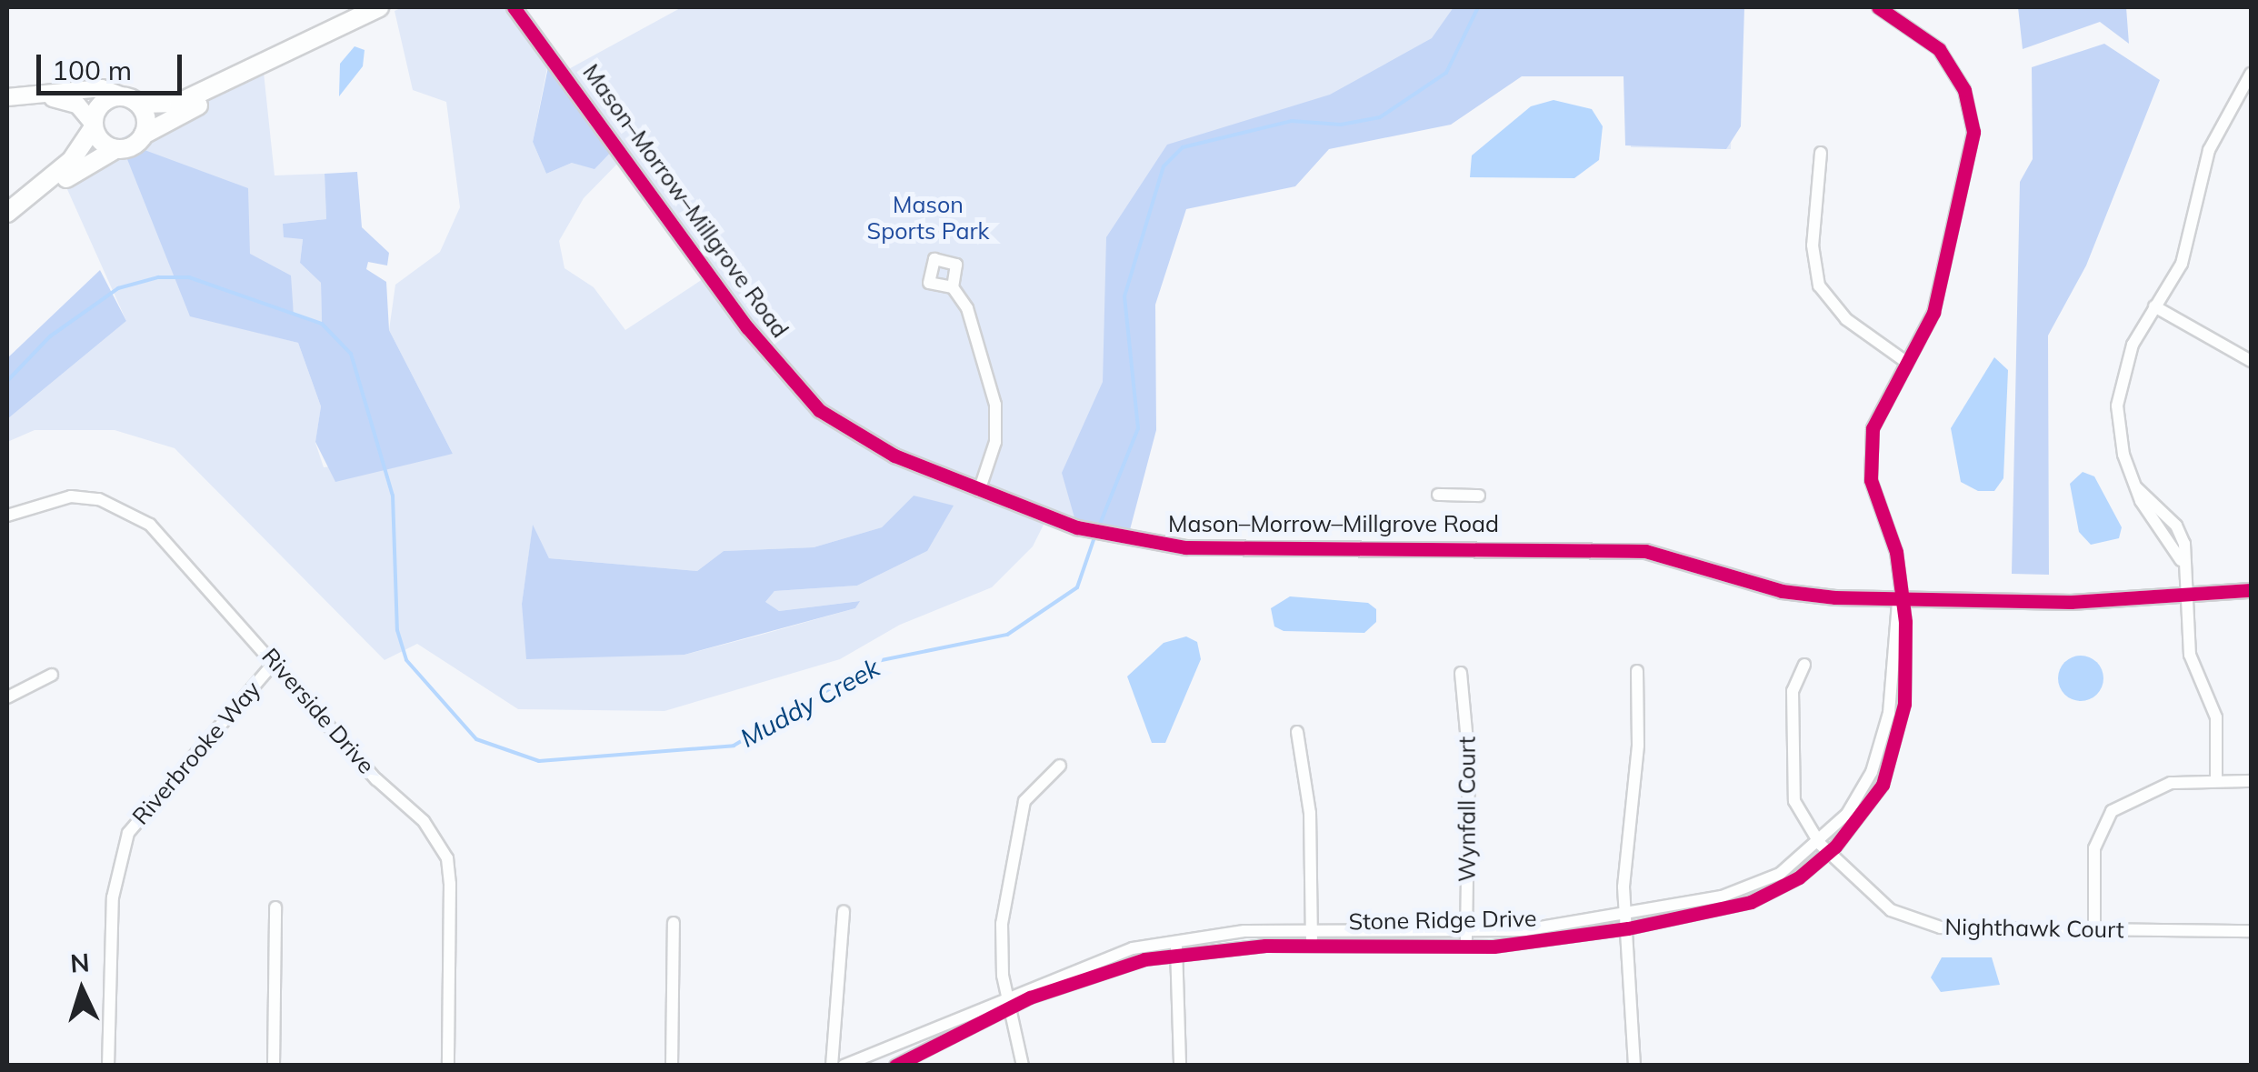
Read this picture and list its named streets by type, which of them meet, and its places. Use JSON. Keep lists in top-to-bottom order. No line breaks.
{"streets":{"street":["Mason–Morrow–Millgrove Road","Riverside Drive","Riverbrooke Way","Wynfall Court","Stone Ridge Drive","Nighthawk Court"]},"crossings":[["Mason–Morrow–Millgrove Road","Stone Ridge Drive"],["Riverside Drive","Riverbrooke Way"],["Wynfall Court","Stone Ridge Drive"],["Stone Ridge Drive","Nighthawk Court"]],"water":["Muddy Creek"],"parks":["Mason Sports Park"],"scale_bar":"100 m","north":"top"}
